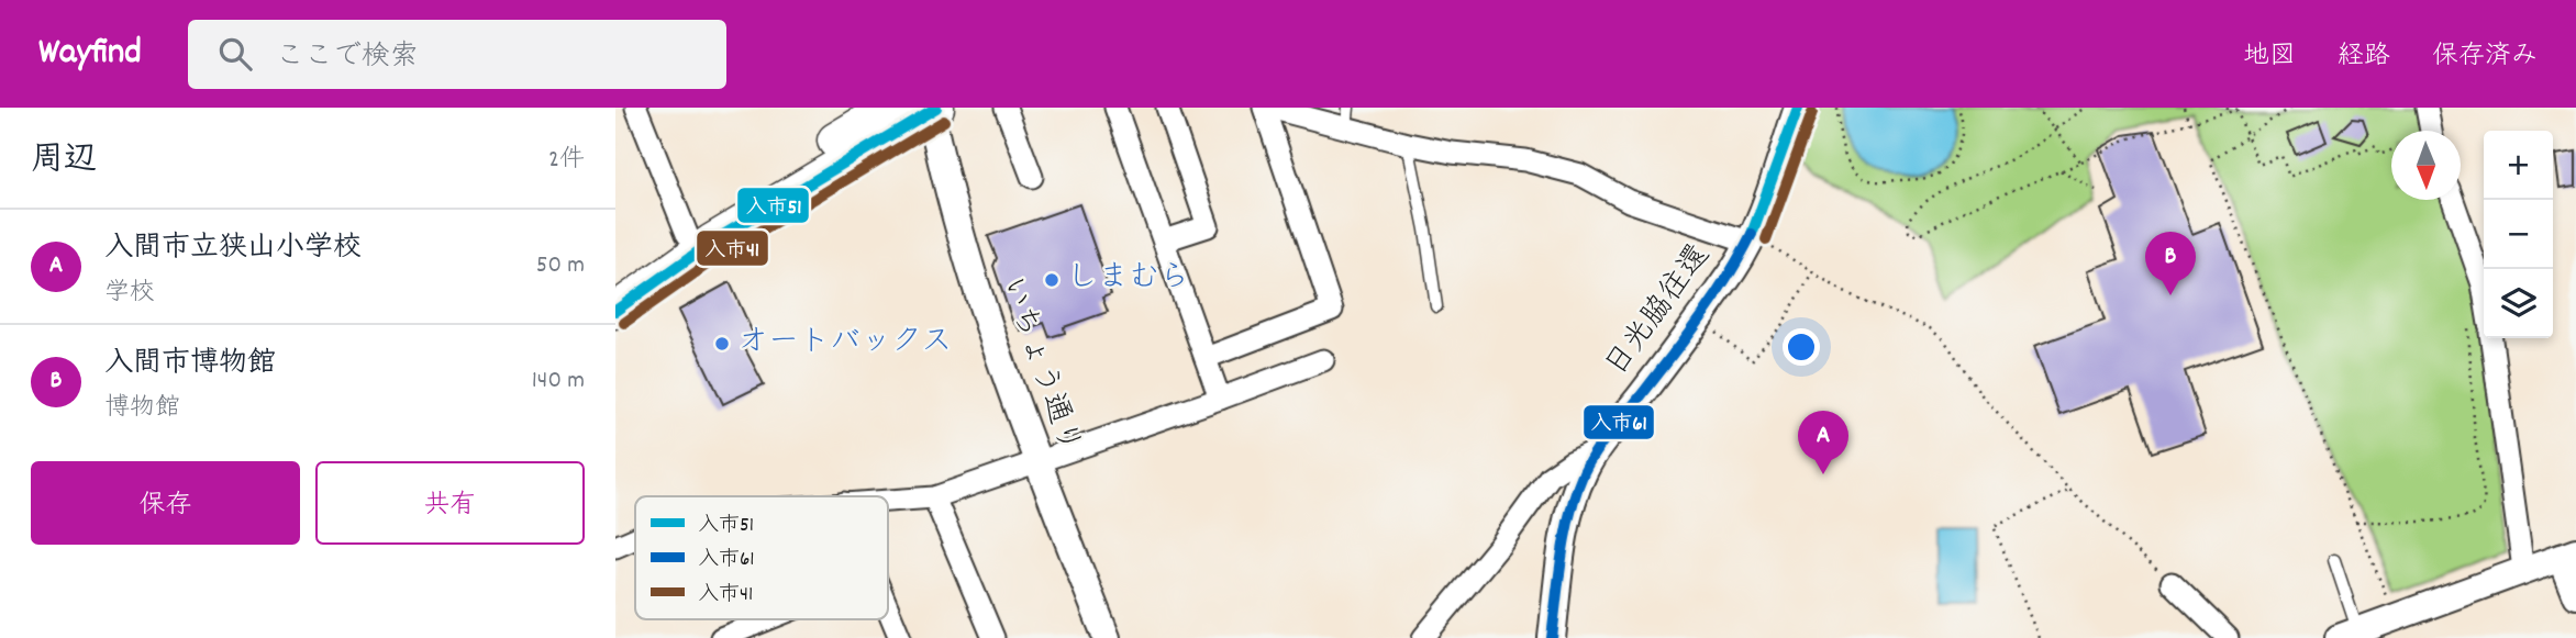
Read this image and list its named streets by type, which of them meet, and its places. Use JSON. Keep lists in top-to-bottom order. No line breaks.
{"streets":{"street":["日光脇往還","いちょう通り"]},"places":["しまむら","オートバックス"],"lines":["transit line 入市51","transit line 入市41","transit line 入市61"],"legend":["入市51","入市61","入市41"],"north":"bottom","page":{"header":"Wayfind","search":"ここで検索","nav":["地図","経路","保存済み"],"heading":["周辺","2件"],"map_buttons":["+","−"],"list":[{"mark":"A","name":"入間市立狭山小学校","note":"学校","value":"50 m"},{"mark":"B","name":"入間市博物館","note":"博物館","value":"140 m"}],"pins":["B","A"],"buttons":["保存","共有"]}}
